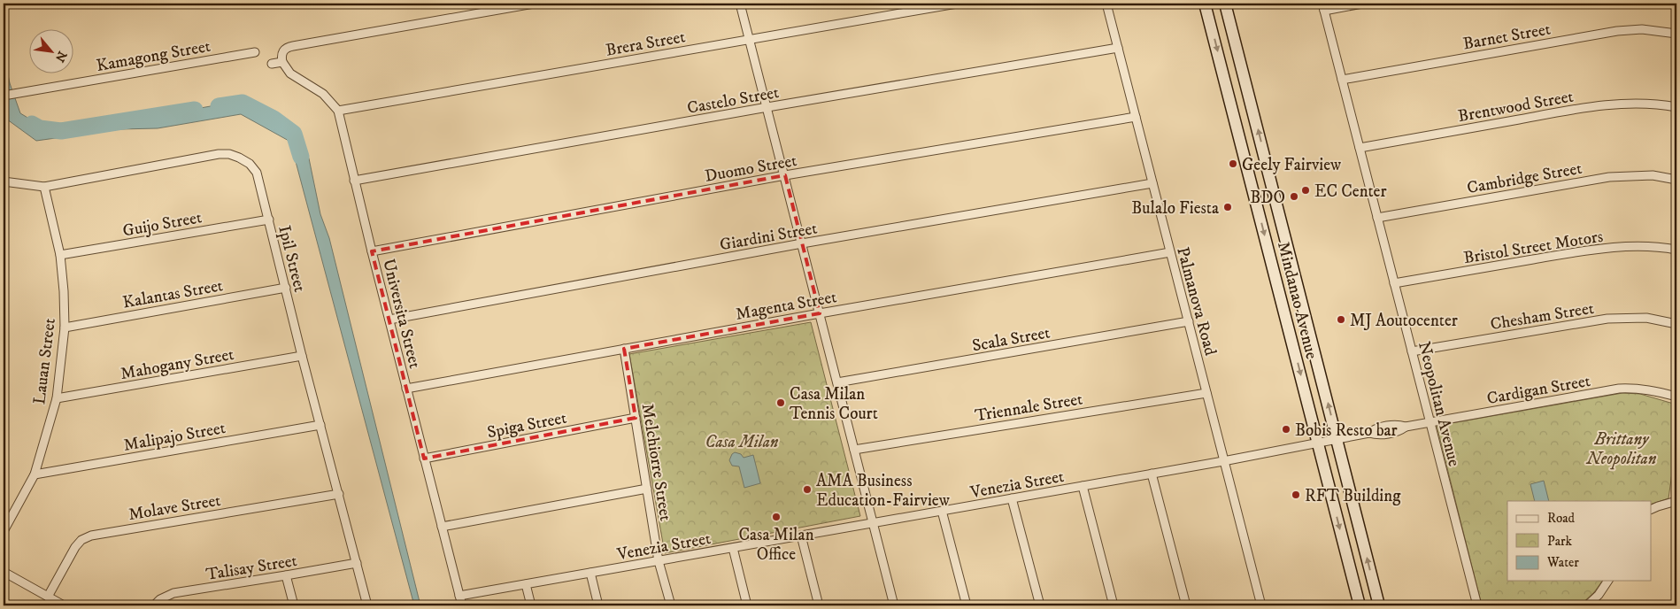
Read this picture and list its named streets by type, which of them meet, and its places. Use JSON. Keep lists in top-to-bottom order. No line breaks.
{"streets":{"main road":["Mindanao Avenue"],"street":["Barnet Street","Brera Street","Kamagong Street","Castelo Street","Brentwood Street","Duomo Street","Cambridge Street","Guijo Street","Giardini Street","Bristol Street Motors","Ipil Street","Kalantas Street","Palmanova Road","Magenta Street","Universita Street","Chesham Street","Scala Street","Lauan Street","Mahogany Street","Cardigan Street","Neopolitan Avenue","Triennale Street","Spiga Street","Malipajo Street","Melchiorre Street","Venezia Street","Molave Street","Talisay Street"]},"crossings":[["Barnet Street","Neopolitan Avenue"],["Brera Street","Universita Street"],["Castelo Street","Palmanova Road"],["Castelo Street","Universita Street"],["Brentwood Street","Neopolitan Avenue"],["Duomo Street","Palmanova Road"],["Duomo Street","Universita Street"],["Cambridge Street","Neopolitan Avenue"],["Guijo Street","Ipil Street"],["Guijo Street","Lauan Street"],["Giardini Street","Palmanova Road"],["Giardini Street","Universita Street"],["Bristol Street Motors","Neopolitan Avenue"],["Ipil Street","Kalantas Street"],["Ipil Street","Lauan Street"],["Ipil Street","Mahogany Street"],["Ipil Street","Malipajo Street"],["Ipil Street","Molave Street"],["Ipil Street","Talisay Street"],["Kalantas Street","Lauan Street"],["Mindanao Avenue","Cardigan Street"],["Mindanao Avenue","Venezia Street"],["Palmanova Road","Magenta Street"],["Palmanova Road","Scala Street"],["Palmanova Road","Triennale Street"],["Palmanova Road","Venezia Street"],["Magenta Street","Universita Street"],["Magenta Street","Melchiorre Street"],["Universita Street","Spiga Street"],["Universita Street","Venezia Street"],["Chesham Street","Neopolitan Avenue"],["Lauan Street","Mahogany Street"],["Lauan Street","Malipajo Street"],["Cardigan Street","Neopolitan Avenue"],["Cardigan Street","Venezia Street"],["Spiga Street","Melchiorre Street"],["Melchiorre Street","Venezia Street"]],"parks":["Brittany Neopolitan","Casa Milan"],"places":["Geely Fairview","EC Center","BDO","Bulalo Fiesta","MJ Aoutocenter","Casa Milan Tennis Court","Bobis Resto bar","AMA Business Education-Fairview","RFT Building","Casa Milan Office"],"legend":["Road","Park","Water"],"north":"bottom right"}
